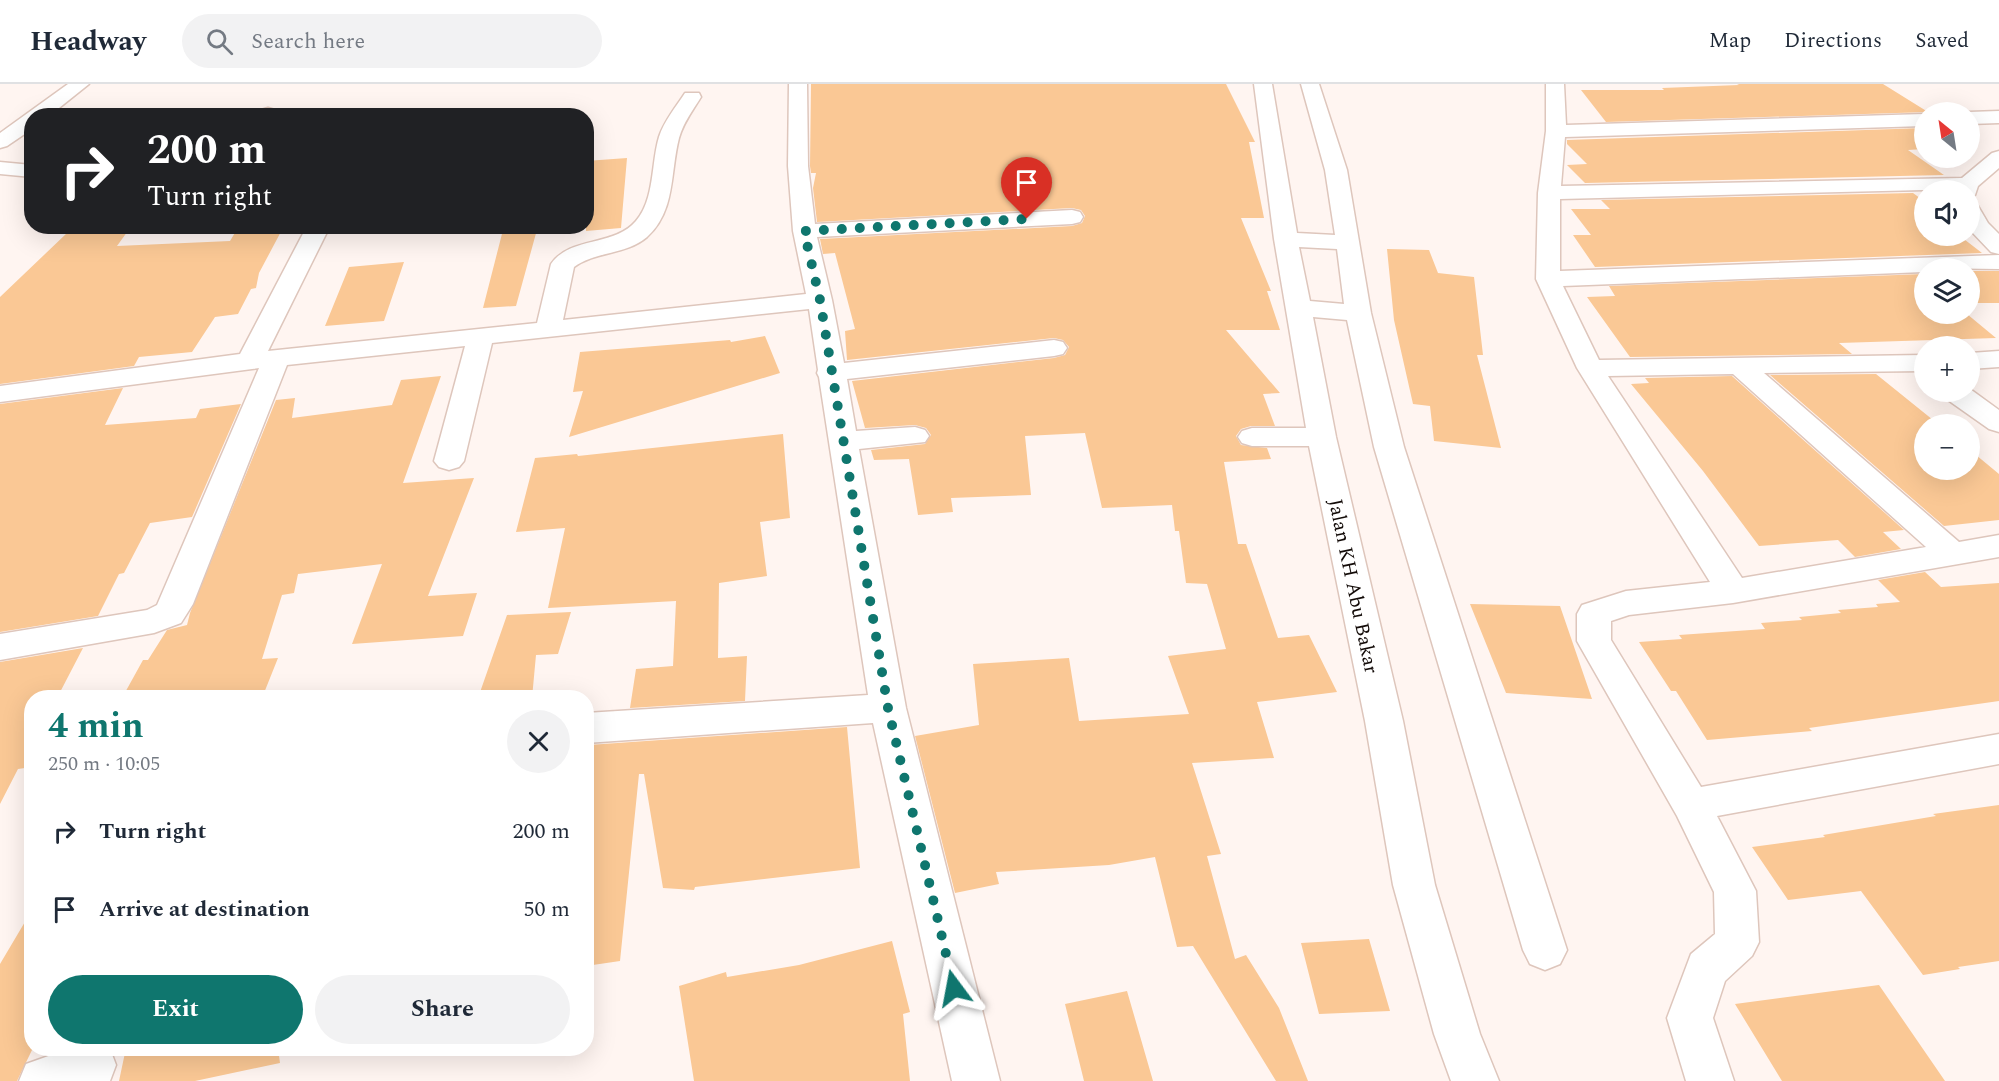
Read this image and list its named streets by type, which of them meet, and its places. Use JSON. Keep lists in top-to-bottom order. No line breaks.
{"streets":{"street":["Jalan KH Abu Bakar"]},"north":"top left","page":{"header":"Headway","search":"Search here","nav":["Map","Directions","Saved"],"map_buttons":["+","−"],"turn":["200 m","Turn right"],"heading":["4 min","250 m · 10:05"],"list":[{"name":"Turn right","value":"200 m"},{"name":"Arrive at destination","value":"50 m"}],"buttons":["Exit","Share"]}}
